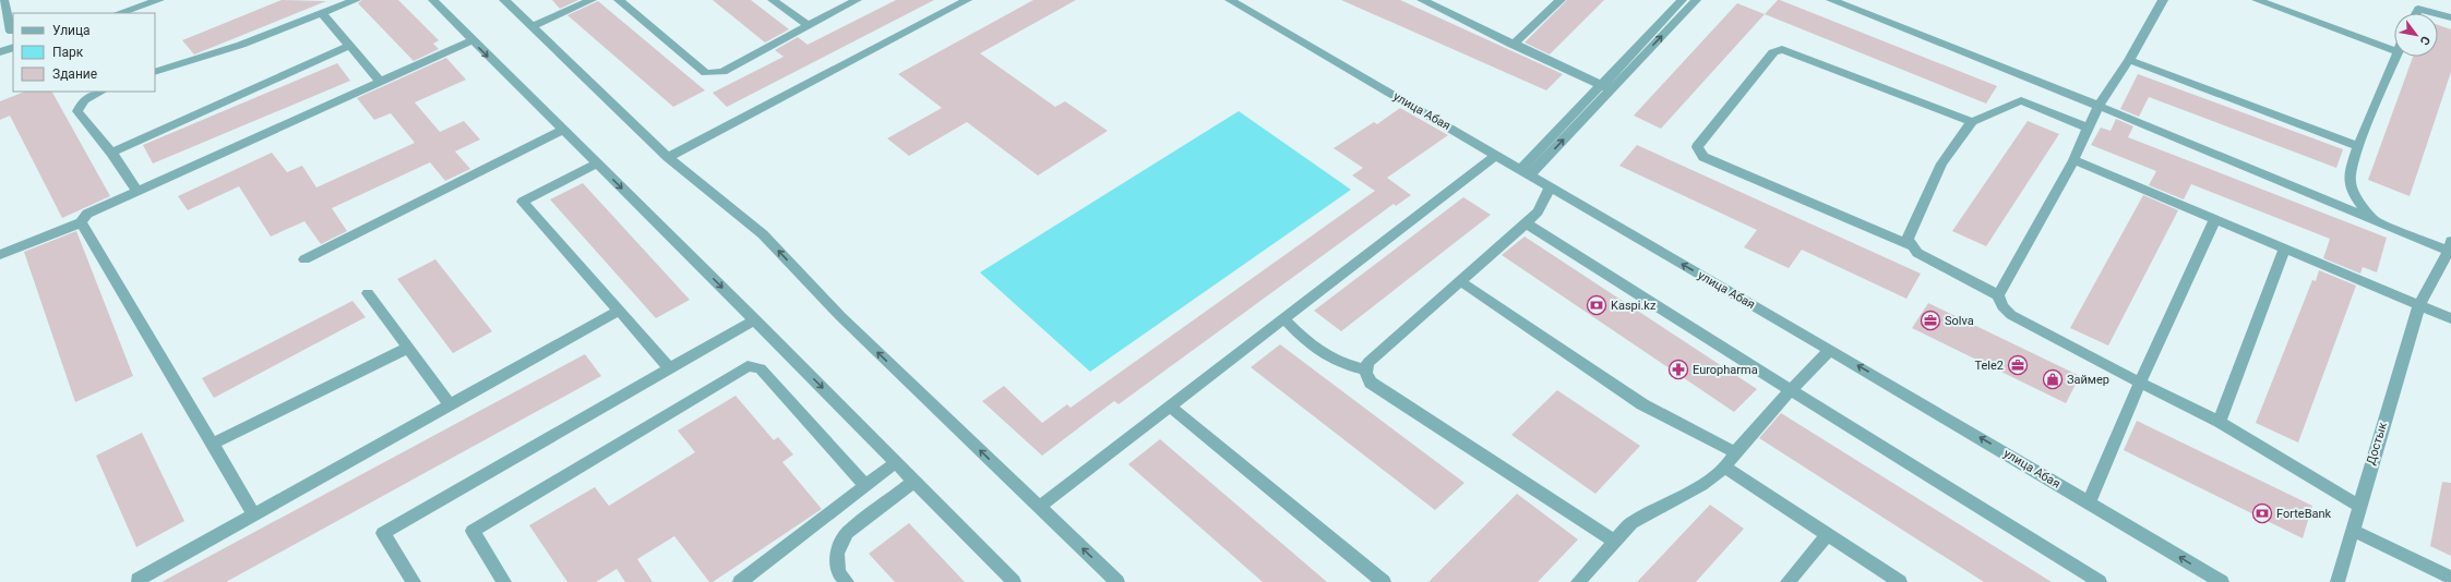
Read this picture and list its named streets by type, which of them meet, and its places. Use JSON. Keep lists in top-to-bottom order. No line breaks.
{"streets":{"street":["улица Абая","Достык"]},"places":{"bank":["Kaspi.kz","ForteBank"],"office":["Solva","Tele2"],"pharmacy":["Europharma"],"shop":["Займер"]},"legend":["Улица","Парк","Здание"],"north":"bottom right"}
